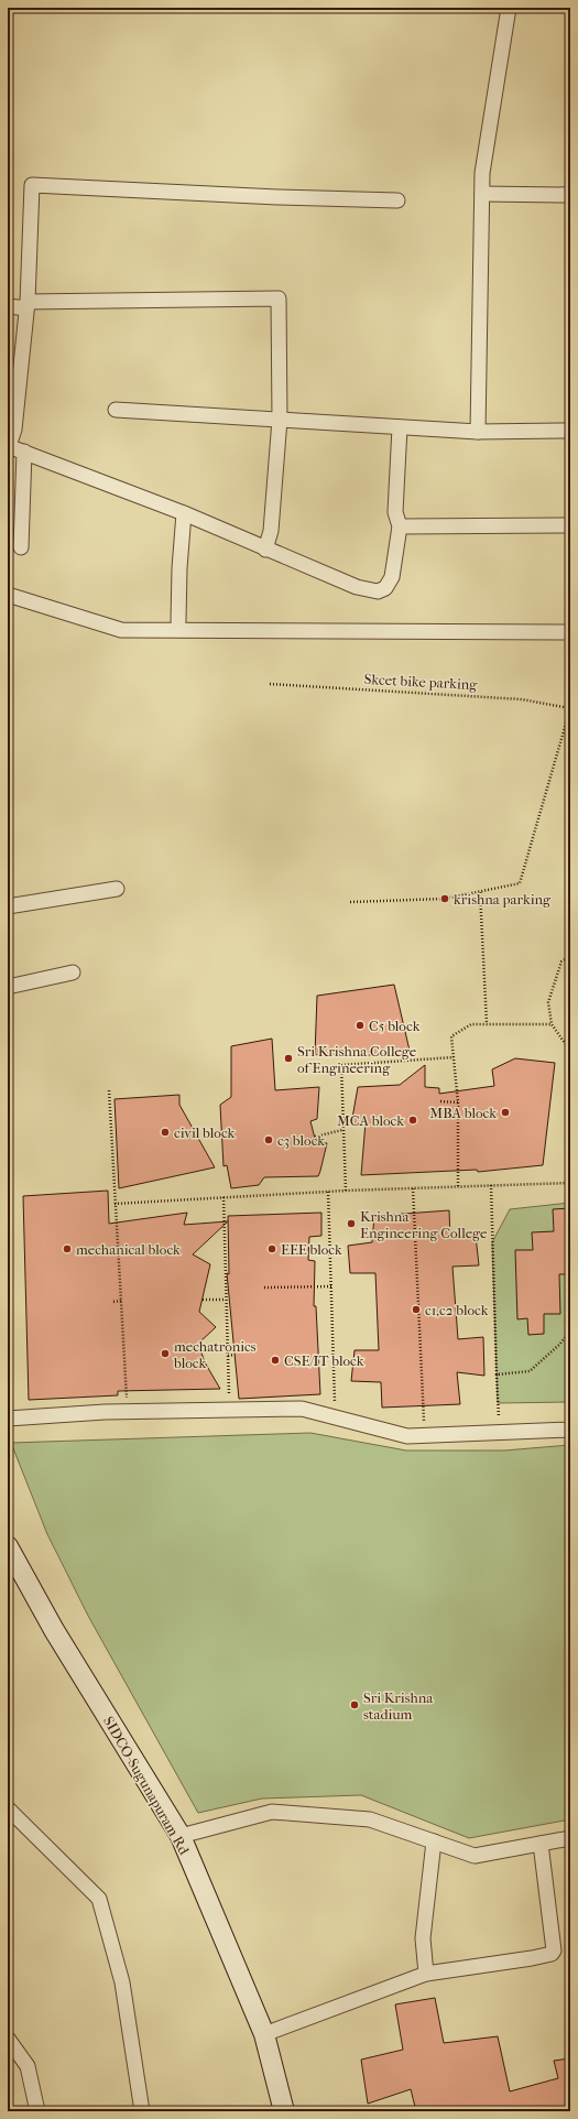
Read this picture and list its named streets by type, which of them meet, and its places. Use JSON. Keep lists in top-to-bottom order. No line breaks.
{"streets":{"street":["SIDCO-Sugunapuram Rd"],"path":["Skcet bike parking"]},"places":["krishna parking","C5 block","Sri Krishna College of Engineering","MBA block","MCA block","civil block","c3 block","Krishna Engineering College","mechanical block","EEE block","c1,c2 block","mechatronics block","CSE/IT block","Sri Krishna stadium"]}
